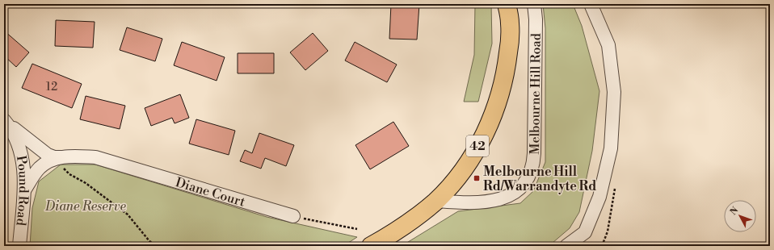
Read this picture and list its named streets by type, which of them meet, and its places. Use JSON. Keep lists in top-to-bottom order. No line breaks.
{"streets":{"main road":["42"],"street":["Melbourne Hill Road","Pound Road","Diane Court"]},"crossings":[["Melbourne Hill Road","42"],["Pound Road","Diane Court"]],"parks":["Diane Reserve"],"places":{"transit":["Melbourne Hill Rd/Warrandyte Rd"]},"house_numbers":["12"],"north":"top left"}
